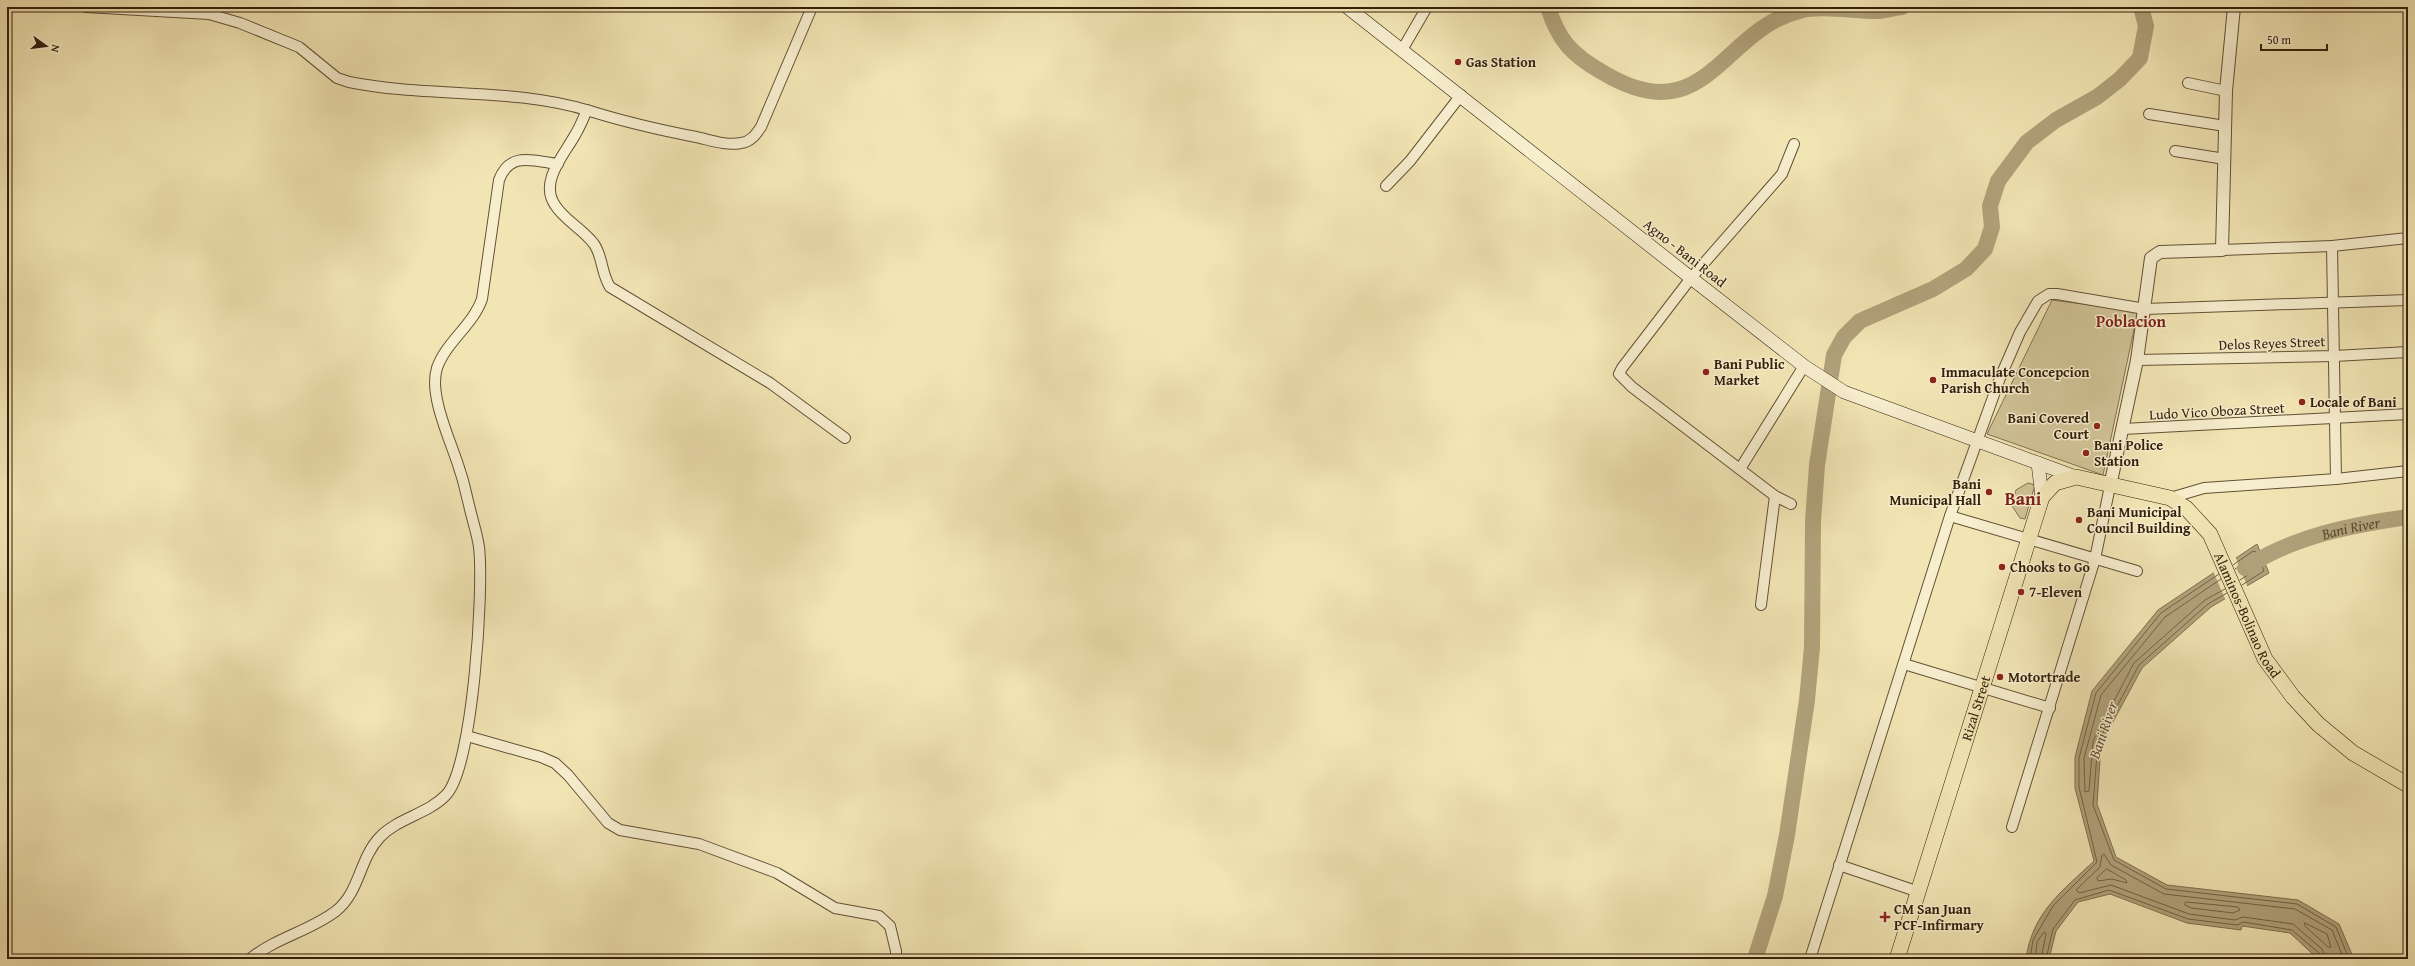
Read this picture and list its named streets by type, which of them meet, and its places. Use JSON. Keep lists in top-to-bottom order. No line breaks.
{"streets":{"main road":["Agno - Bani Road","Alaminos-Bolinao Road","Rizal Street"],"street":["Delos Reyes Street","Ludo Vico Oboza Street"]},"crossings":[["Agno - Bani Road","Alaminos-Bolinao Road"],["Agno - Bani Road","Rizal Street"],["Alaminos-Bolinao Road","Rizal Street"]],"districts":["Poblacion","Bani"],"water":["Bani River"],"places":{"other":["Gas Station","Bani Public Market","Immaculate Concepcion Parish Church","Locale of Bani","Bani Covered Court","Bani Police Station","Bani Municipal Hall","Bani Municipal Council Building","Chooks to Go","7-Eleven","Motortrade"],"health":["CM San Juan PCF-Infirmary"]},"scale_bar":"50 m","north":"right"}
